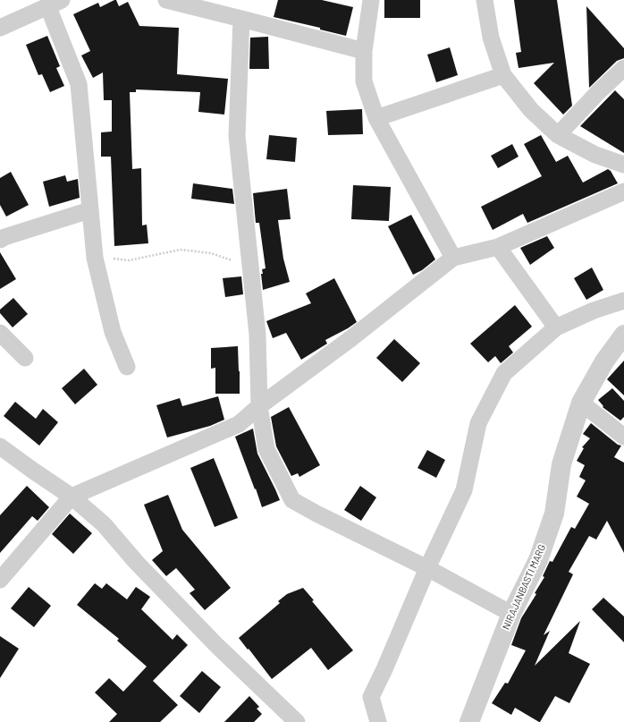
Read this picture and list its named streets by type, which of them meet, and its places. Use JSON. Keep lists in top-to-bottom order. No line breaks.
{"streets":{"street":["NIRAJANBASTI MARG"]}}
